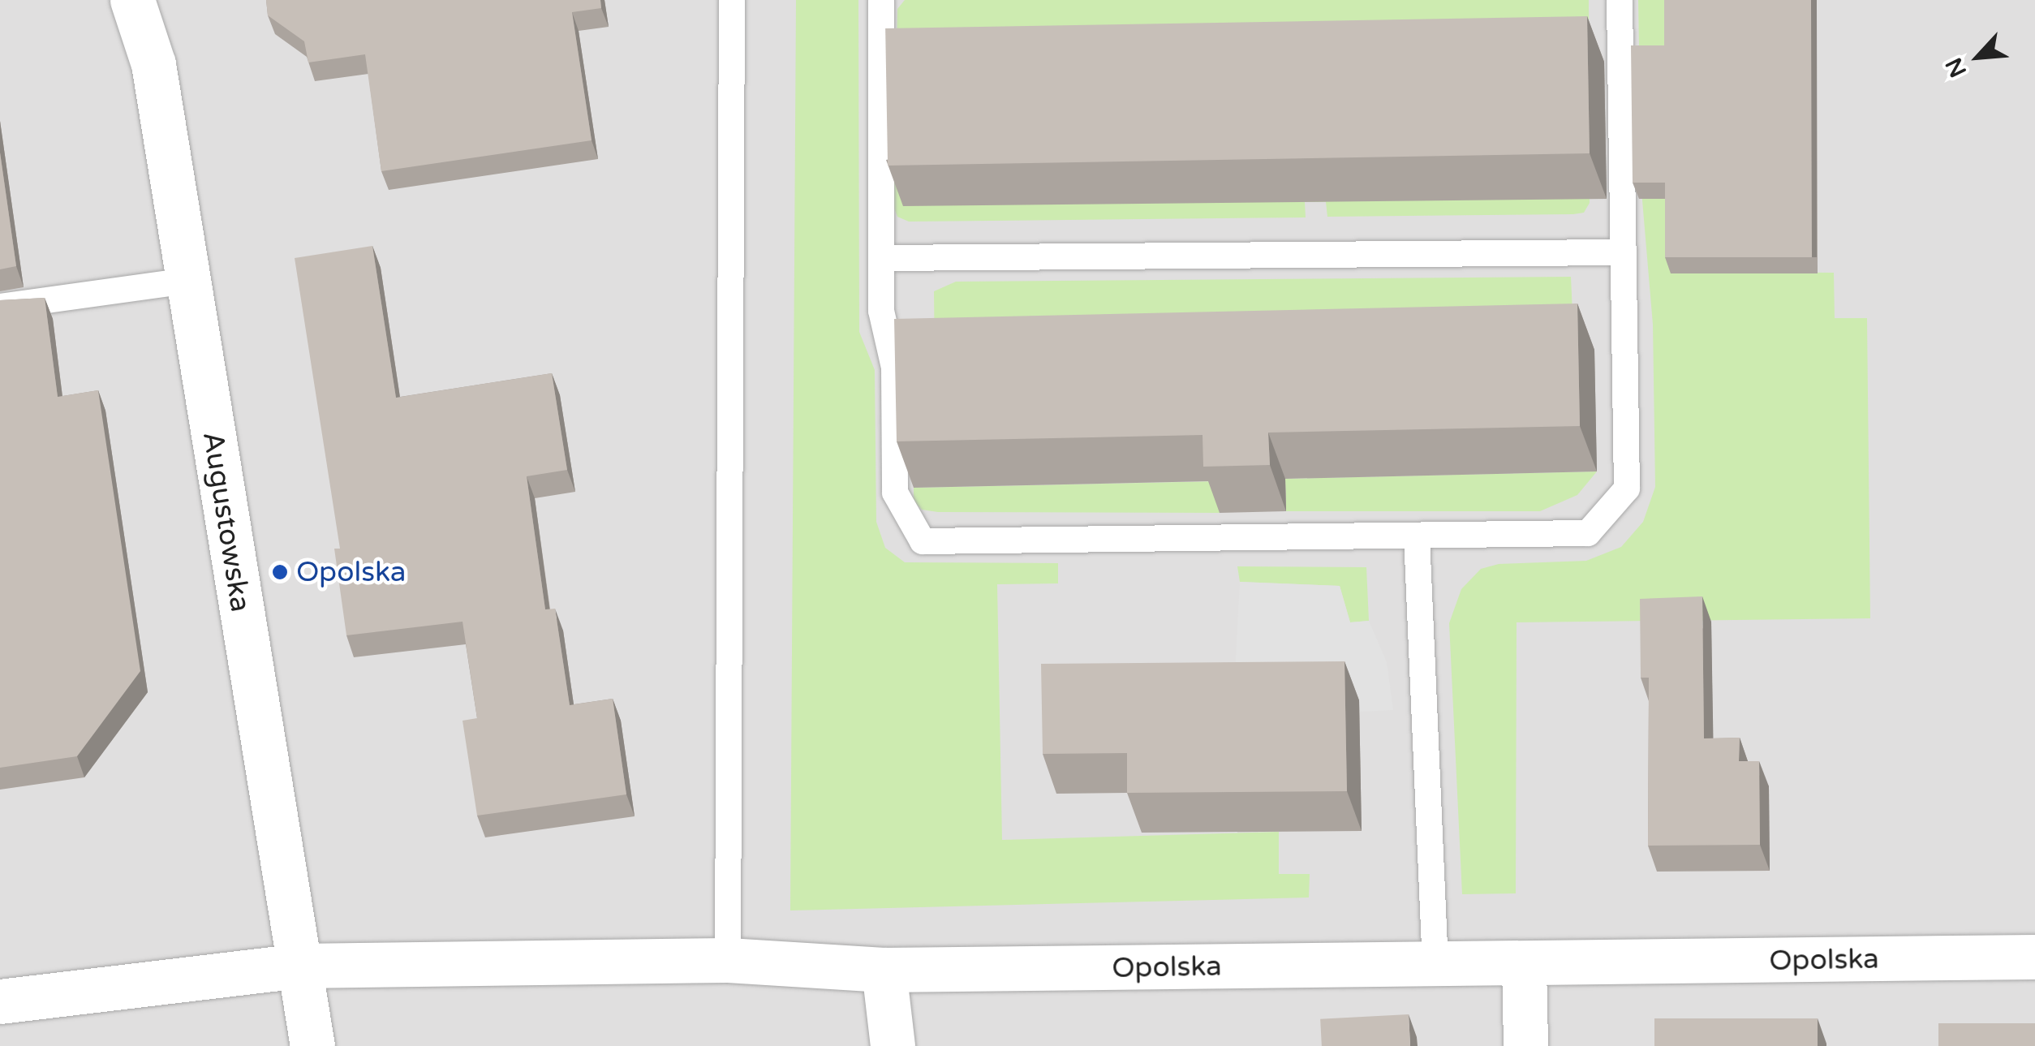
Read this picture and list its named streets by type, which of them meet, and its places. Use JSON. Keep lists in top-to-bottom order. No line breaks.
{"streets":{"street":["Augustowska","Opolska"]},"crossings":[["Augustowska","Opolska"]],"places":["Opolska"],"north":"bottom left"}
